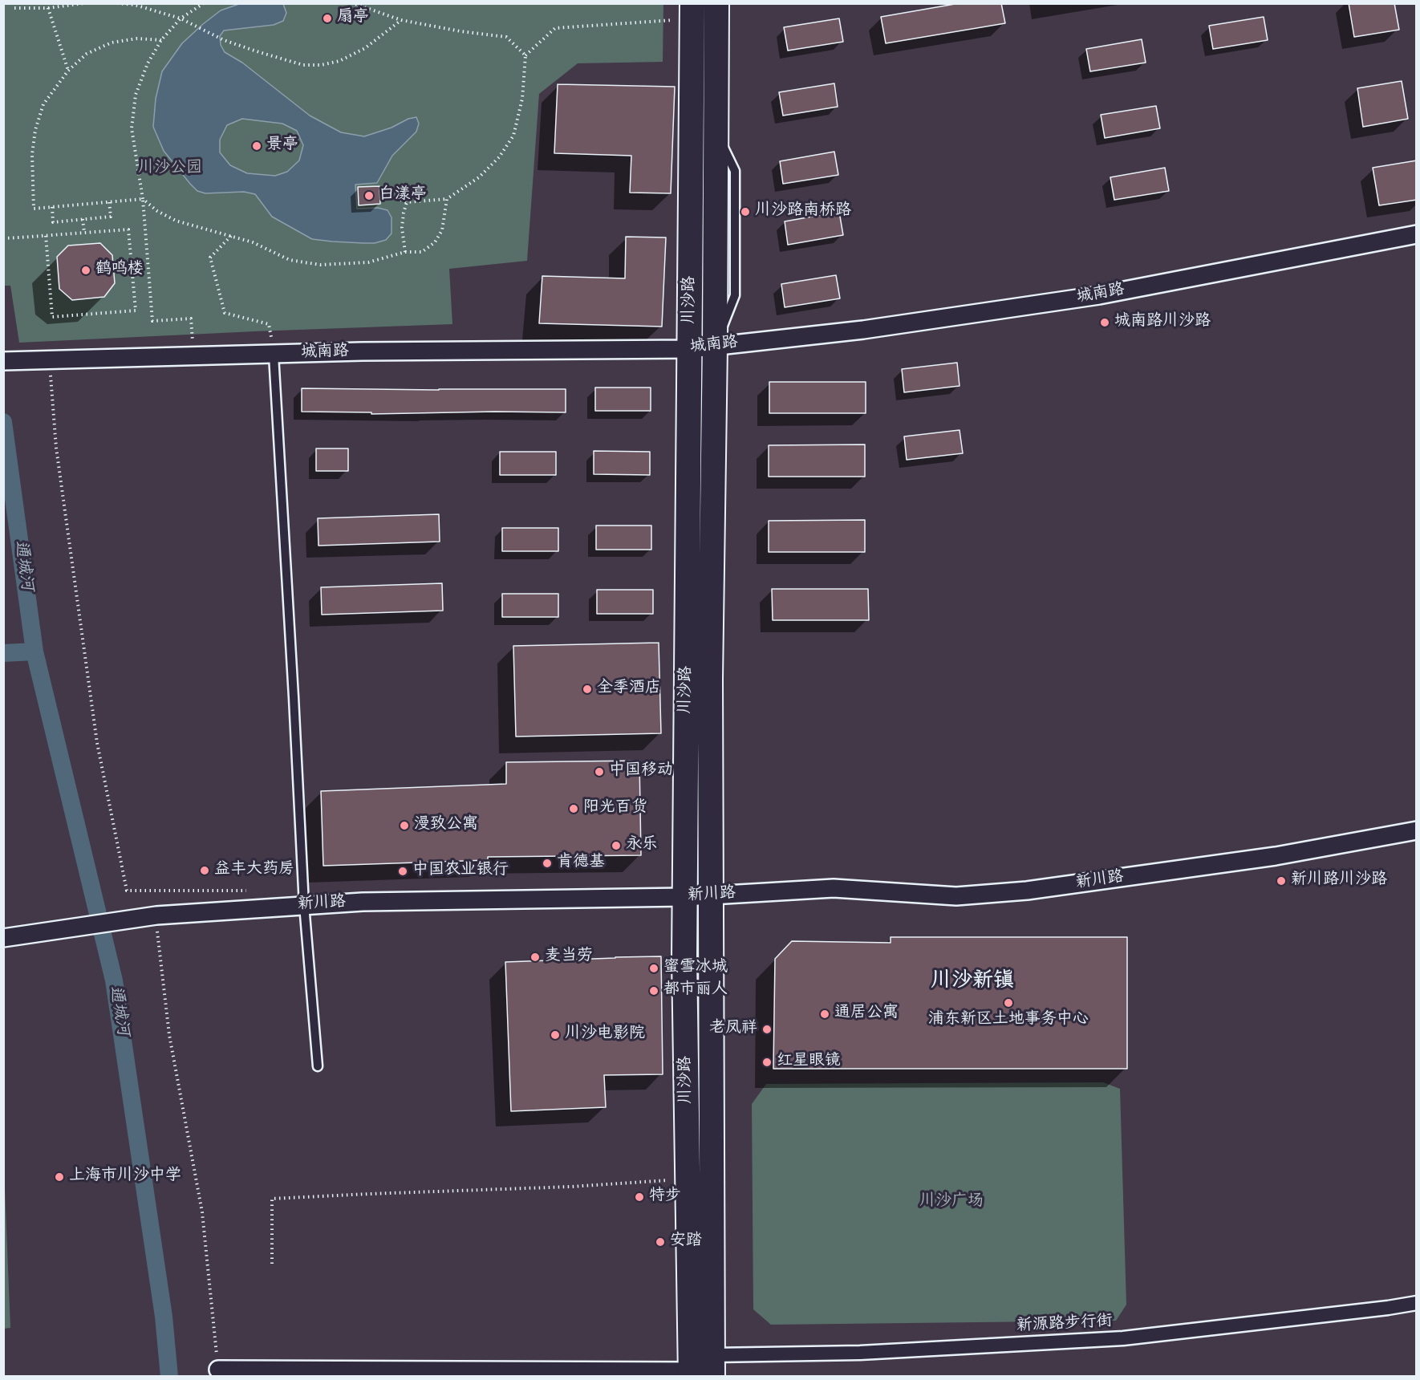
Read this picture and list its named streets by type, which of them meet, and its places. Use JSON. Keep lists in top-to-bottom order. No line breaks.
{"streets":{"main road":["川沙路"],"street":["城南路","新川路","新源路步行街"]},"crossings":[["城南路","川沙路"],["川沙路","新川路"],["川沙路","新源路步行街"]],"districts":["川沙新镇"],"water":["通城河"],"parks":["川沙公园","川沙广场"],"places":["扇亭","景亭","白漾亭","川沙路南桥路","鹤鸣楼","城南路川沙路","全季酒店","中国移动","阳光百货","漫致公寓","永乐","肯德基","益丰大药房","中国农业银行","新川路川沙路","麦当劳","蜜雪冰城","都市丽人","浦东新区土地事务中心","通居公寓","老凤祥","川沙电影院","红星眼镜","上海市川沙中学","特步","安踏"]}
